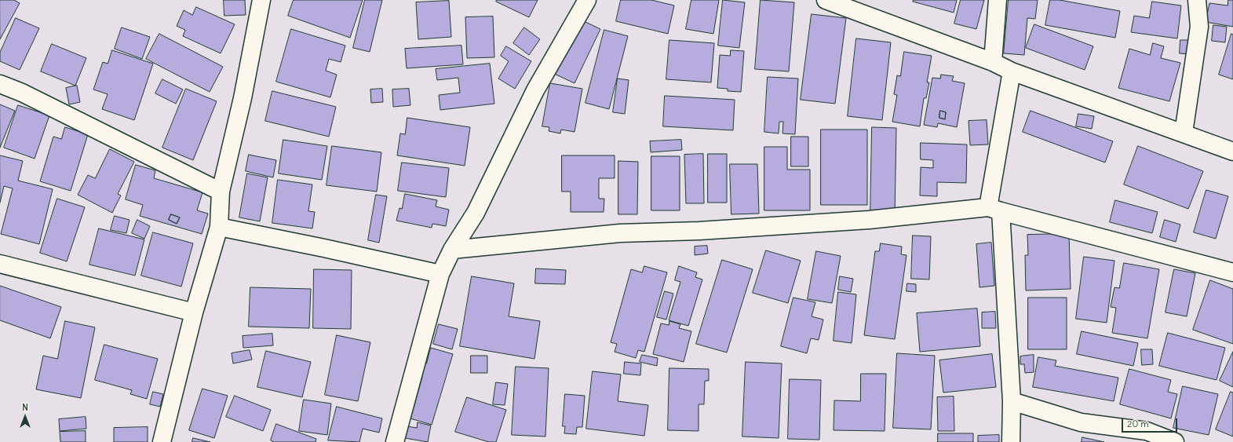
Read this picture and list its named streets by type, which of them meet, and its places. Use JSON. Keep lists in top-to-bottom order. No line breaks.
{"scale_bar":"20 m","north":"top"}
